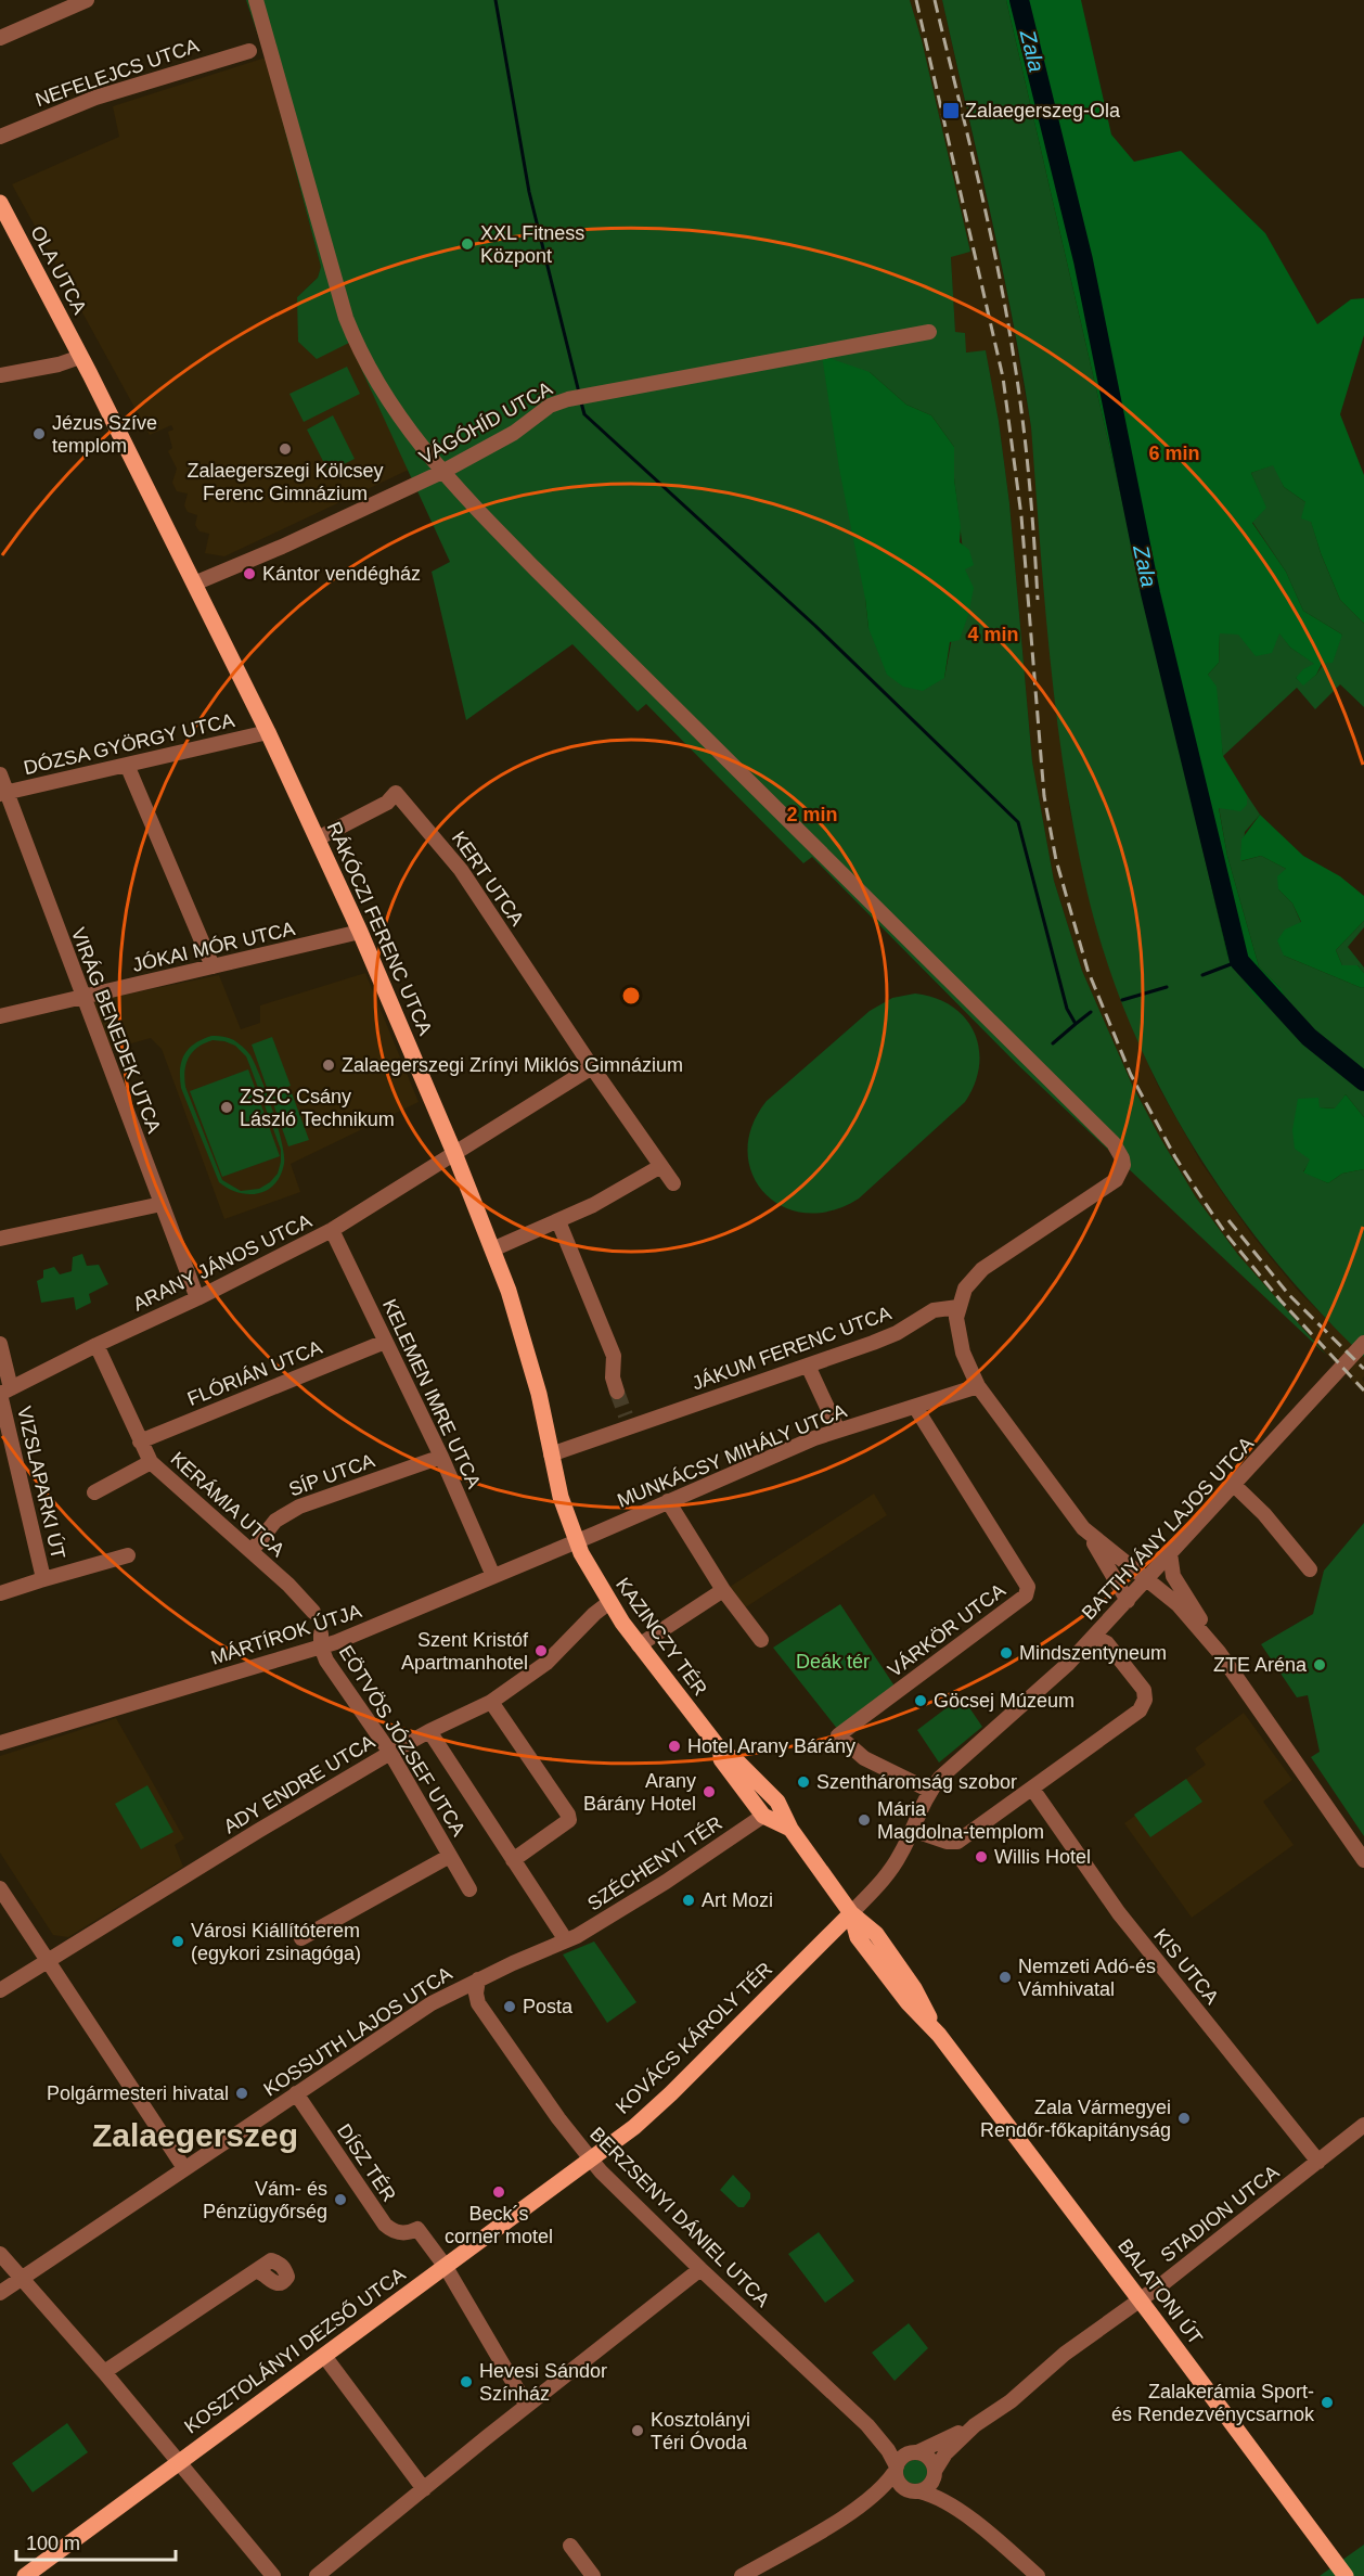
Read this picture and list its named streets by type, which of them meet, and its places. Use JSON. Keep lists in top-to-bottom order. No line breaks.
{"streets":{"main road":["OLA UTCA","RÁKÓCZI FERENC UTCA","KAZINCZY TÉR","KOVÁCS KÁROLY TÉR","BALATONI ÚT","KOSZTOLÁNYI DEZSŐ UTCA"],"street":["NEFELEJCS UTCA","VÁGÓHÍD UTCA","DÓZSA GYÖRGY UTCA","KERT UTCA","JÓKAI MÓR UTCA","VIRÁG BENEDEK UTCA","ARANY JÁNOS UTCA","JÁKUM FERENC UTCA","FLÓRIÁN UTCA","KELEMEN IMRE UTCA","MUNKÁCSY MIHÁLY UTCA","SÍP UTCA","VIZSLAPARKI ÚT","KERÁMIA UTCA","BATTHYÁNY LAJOS UTCA","VÁRKÖR UTCA","MÁRTÍROK ÚTJA","EÖTVÖS JÓZSEF UTCA","ADY ENDRE UTCA","SZÉCHENYI TÉR","KIS UTCA","KOSSUTH LAJOS UTCA","DÍSZ TÉR","STADION UTCA","BERZSENYI DÁNIEL UTCA"]},"crossings":[["OLA UTCA","RÁKÓCZI FERENC UTCA"],["VÁGÓHÍD UTCA","RÁKÓCZI FERENC UTCA"],["DÓZSA GYÖRGY UTCA","RÁKÓCZI FERENC UTCA"],["DÓZSA GYÖRGY UTCA","VIRÁG BENEDEK UTCA"],["KERT UTCA","RÁKÓCZI FERENC UTCA"],["RÁKÓCZI FERENC UTCA","JÓKAI MÓR UTCA"],["RÁKÓCZI FERENC UTCA","ARANY JÁNOS UTCA"],["RÁKÓCZI FERENC UTCA","JÁKUM FERENC UTCA"],["RÁKÓCZI FERENC UTCA","MUNKÁCSY MIHÁLY UTCA"],["RÁKÓCZI FERENC UTCA","MÁRTÍROK ÚTJA"],["RÁKÓCZI FERENC UTCA","KAZINCZY TÉR"],["JÓKAI MÓR UTCA","VIRÁG BENEDEK UTCA"],["VIRÁG BENEDEK UTCA","ARANY JÁNOS UTCA"],["ARANY JÁNOS UTCA","KELEMEN IMRE UTCA"],["ARANY JÁNOS UTCA","VIZSLAPARKI ÚT"],["ARANY JÁNOS UTCA","KERÁMIA UTCA"],["FLÓRIÁN UTCA","KELEMEN IMRE UTCA"],["FLÓRIÁN UTCA","KERÁMIA UTCA"],["KELEMEN IMRE UTCA","SÍP UTCA"],["KELEMEN IMRE UTCA","MÁRTÍROK ÚTJA"],["MUNKÁCSY MIHÁLY UTCA","VÁRKÖR UTCA"],["MUNKÁCSY MIHÁLY UTCA","MÁRTÍROK ÚTJA"],["MUNKÁCSY MIHÁLY UTCA","KAZINCZY TÉR"],["SÍP UTCA","KERÁMIA UTCA"],["BATTHYÁNY LAJOS UTCA","VÁRKÖR UTCA"],["BATTHYÁNY LAJOS UTCA","KAZINCZY TÉR"],["BATTHYÁNY LAJOS UTCA","KOVÁCS KÁROLY TÉR"],["BATTHYÁNY LAJOS UTCA","BALATONI ÚT"],["MÁRTÍROK ÚTJA","KAZINCZY TÉR"],["MÁRTÍROK ÚTJA","EÖTVÖS JÓZSEF UTCA"],["KAZINCZY TÉR","ADY ENDRE UTCA"],["KAZINCZY TÉR","SZÉCHENYI TÉR"],["KAZINCZY TÉR","KOVÁCS KÁROLY TÉR"],["KAZINCZY TÉR","BALATONI ÚT"],["EÖTVÖS JÓZSEF UTCA","ADY ENDRE UTCA"],["SZÉCHENYI TÉR","KOSSUTH LAJOS UTCA"],["SZÉCHENYI TÉR","BERZSENYI DÁNIEL UTCA"],["KIS UTCA","STADION UTCA"],["KOSSUTH LAJOS UTCA","DÍSZ TÉR"],["KOSSUTH LAJOS UTCA","BERZSENYI DÁNIEL UTCA"],["KOVÁCS KÁROLY TÉR","BERZSENYI DÁNIEL UTCA"],["KOVÁCS KÁROLY TÉR","BALATONI ÚT"],["KOVÁCS KÁROLY TÉR","KOSZTOLÁNYI DEZSŐ UTCA"],["DÍSZ TÉR","KOSZTOLÁNYI DEZSŐ UTCA"],["STADION UTCA","BERZSENYI DÁNIEL UTCA"],["STADION UTCA","BALATONI ÚT"],["BERZSENYI DÁNIEL UTCA","KOSZTOLÁNYI DEZSŐ UTCA"]],"districts":["Zalaegerszeg"],"water":["Zala"],"parks":["Deák tér"],"places":{"transit":["Zalaegerszeg-Ola"],"other":["XXL Fitness Központ","Jézus Szíve templom","Zalaegerszegi Kölcsey Ferenc Gimnázium","Kántor vendégház","Zalaegerszegi Zrínyi Miklós Gimnázium","ZSZC Csány László Technikum","Szent Kristóf Apartmanhotel","Mindszentyneum","ZTE Aréna","Göcsej Múzeum","Hotel Arany Bárány","Szentháromság szobor","Arany Bárány Hotel","Mária Magdolna-templom","Willis Hotel","Art Mozi","Városi Kiállítóterem (egykori zsinagóga)","Nemzeti Adó-és Vámhivatal","Posta","Polgármesteri hivatal","Zala Vármegyei Rendőr-főkapitányság","Beck´s corner motel","Vám- és Pénzügyőrség","Hevesi Sándor Színház","Zalakerámia Sport- és Rendezvénycsarnok","Kosztolányi Téri Óvoda"]},"scale_bar":"100 m","rings":["6 min","4 min","2 min"]}
